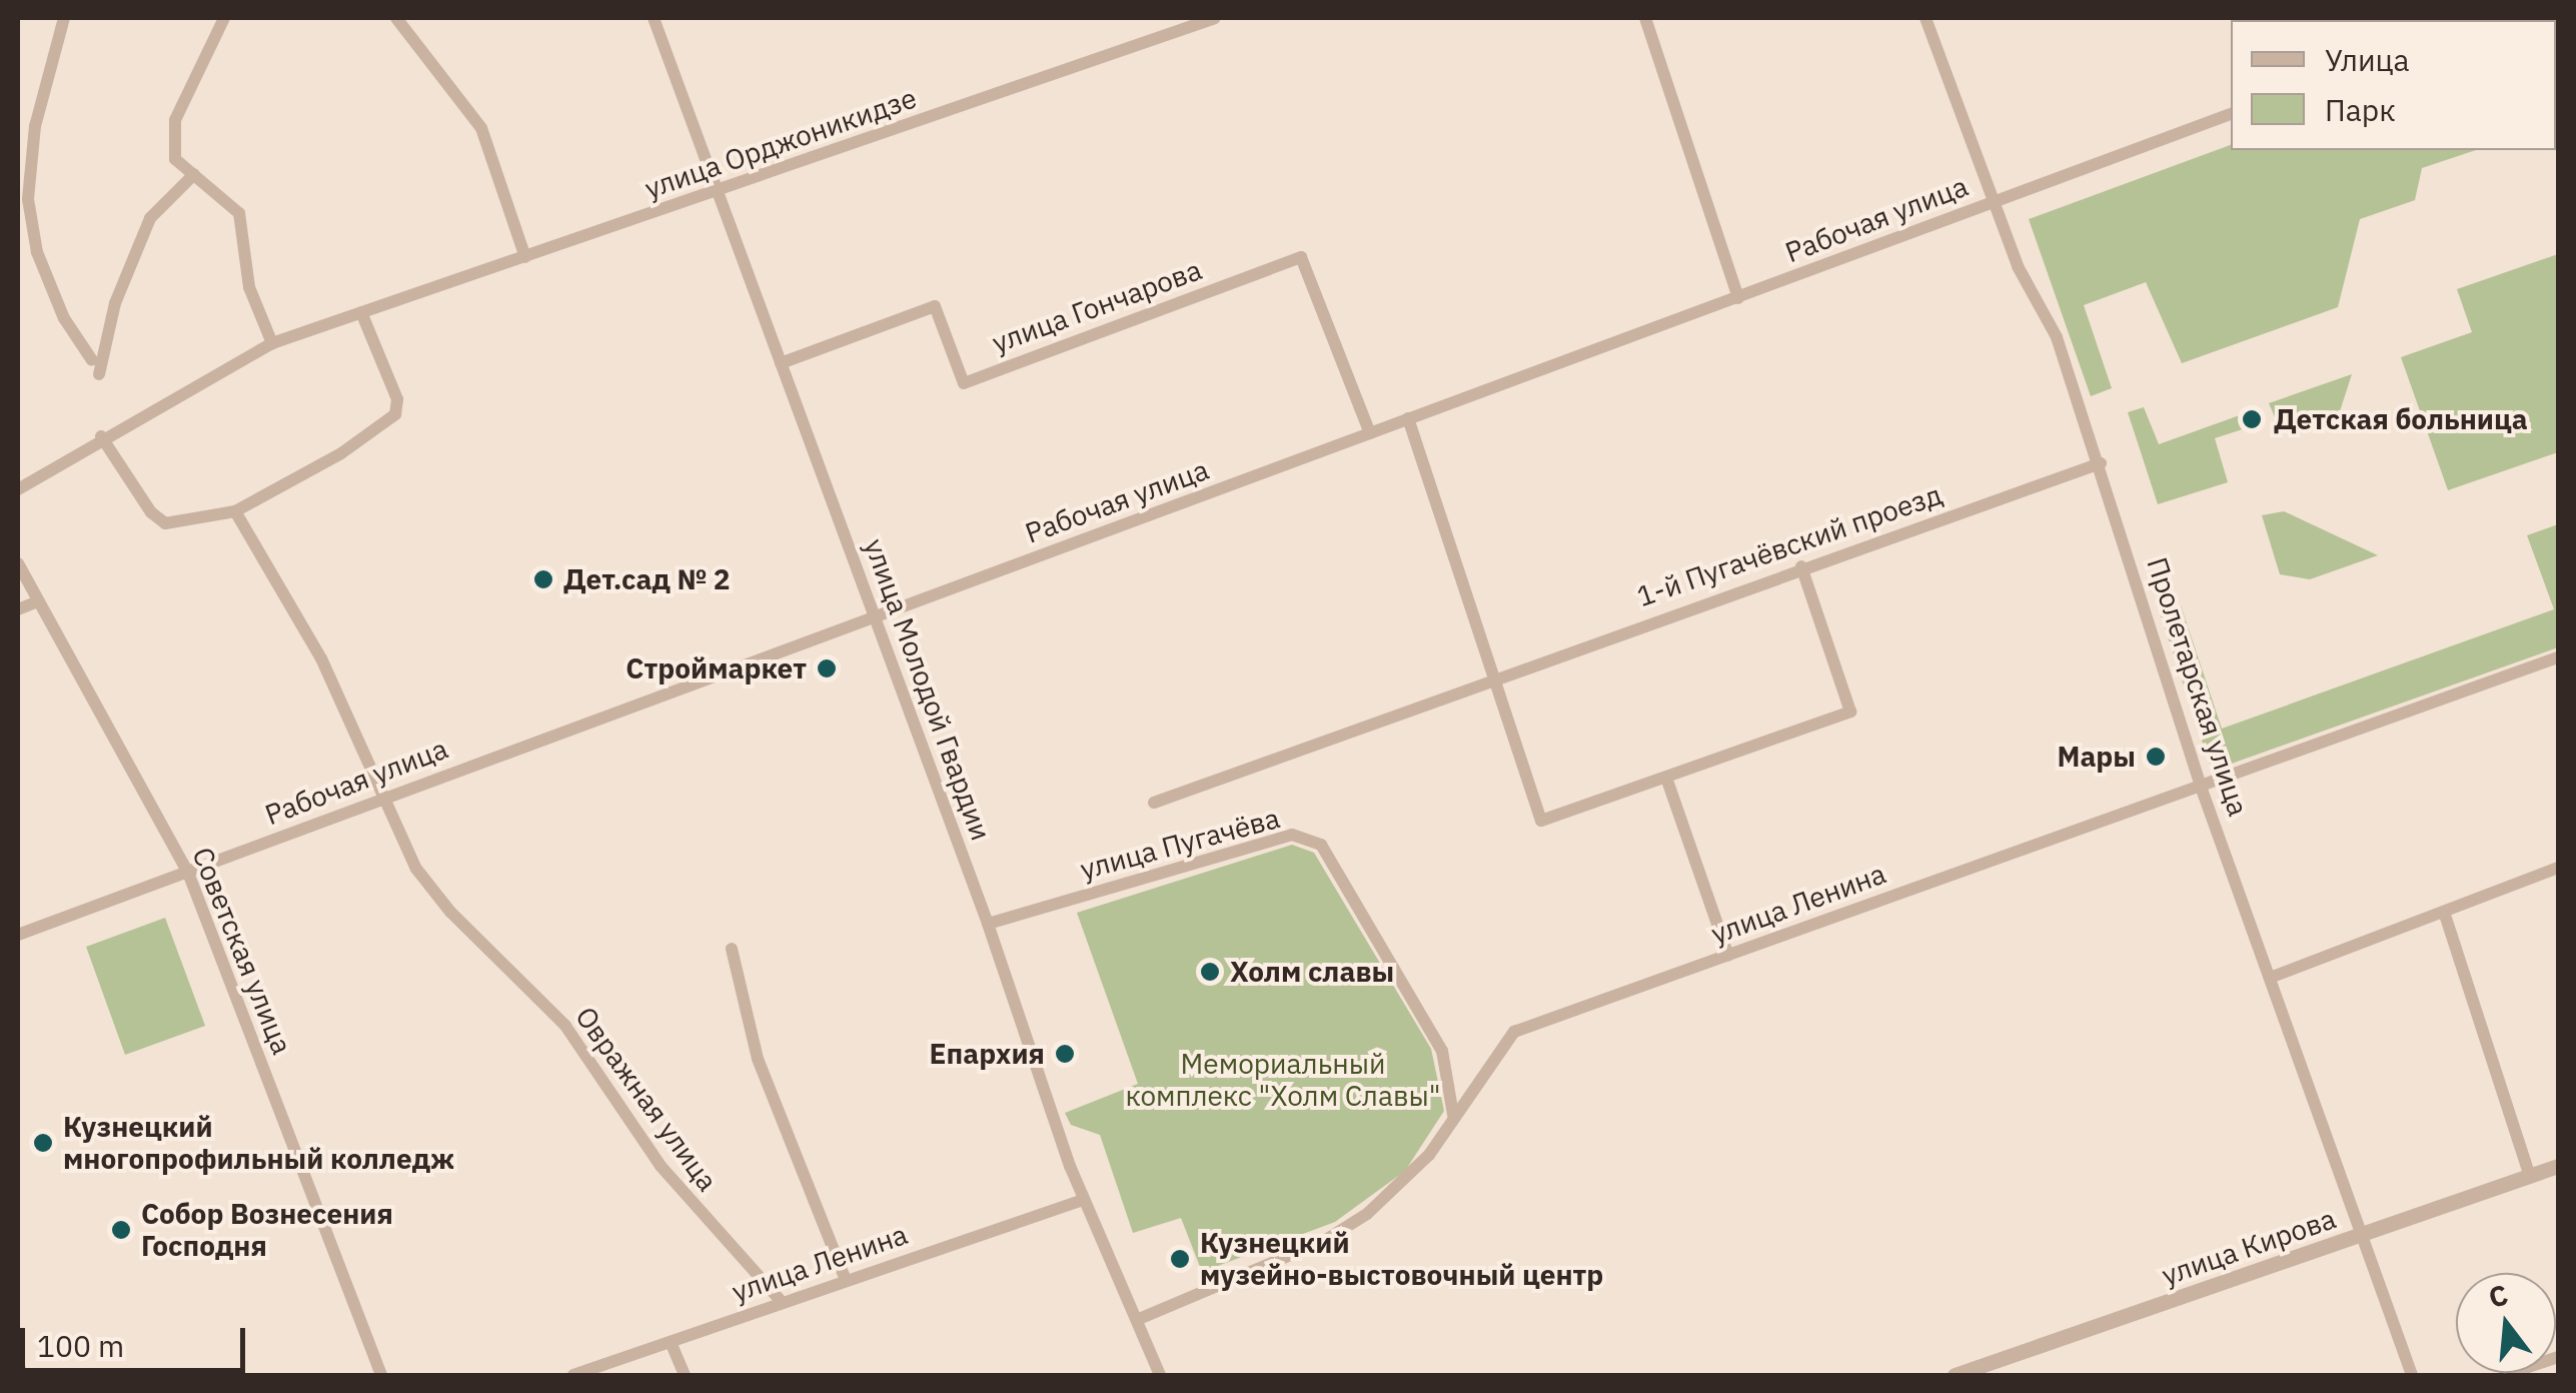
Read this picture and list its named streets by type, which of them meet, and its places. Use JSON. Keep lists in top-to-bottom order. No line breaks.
{"streets":{"street":["улица Орджоникидзе","Рабочая улица","улица Гончарова","1-й Пугачёвский проезд","Пролетарская улица","улица Молодой Гвардии","улица Пугачёва","улица Ленина","Советская улица","Овражная улица","улица Кирова"]},"crossings":[["улица Орджоникидзе","улица Молодой Гвардии"],["Рабочая улица","улица Гончарова"],["Рабочая улица","Пролетарская улица"],["Рабочая улица","улица Молодой Гвардии"],["Рабочая улица","Советская улица"],["Рабочая улица","Овражная улица"],["улица Гончарова","улица Молодой Гвардии"],["1-й Пугачёвский проезд","Пролетарская улица"],["Пролетарская улица","улица Ленина"],["Пролетарская улица","улица Кирова"],["улица Молодой Гвардии","улица Пугачёва"],["улица Молодой Гвардии","улица Ленина"],["улица Пугачёва","улица Ленина"],["улица Ленина","Овражная улица"]],"parks":["Мемориальный комплекс \"Холм Славы\""],"places":["Детская больница","Дет.сад № 2","Строймаркет","Мары","Холм славы","Епархия","Кузнецкий многопрофильный колледж","Собор Вознесения Господня","Кузнецкий музейно-выстовочный центр"],"legend":["Улица","Парк"],"scale_bar":"100 m","north":"top"}
